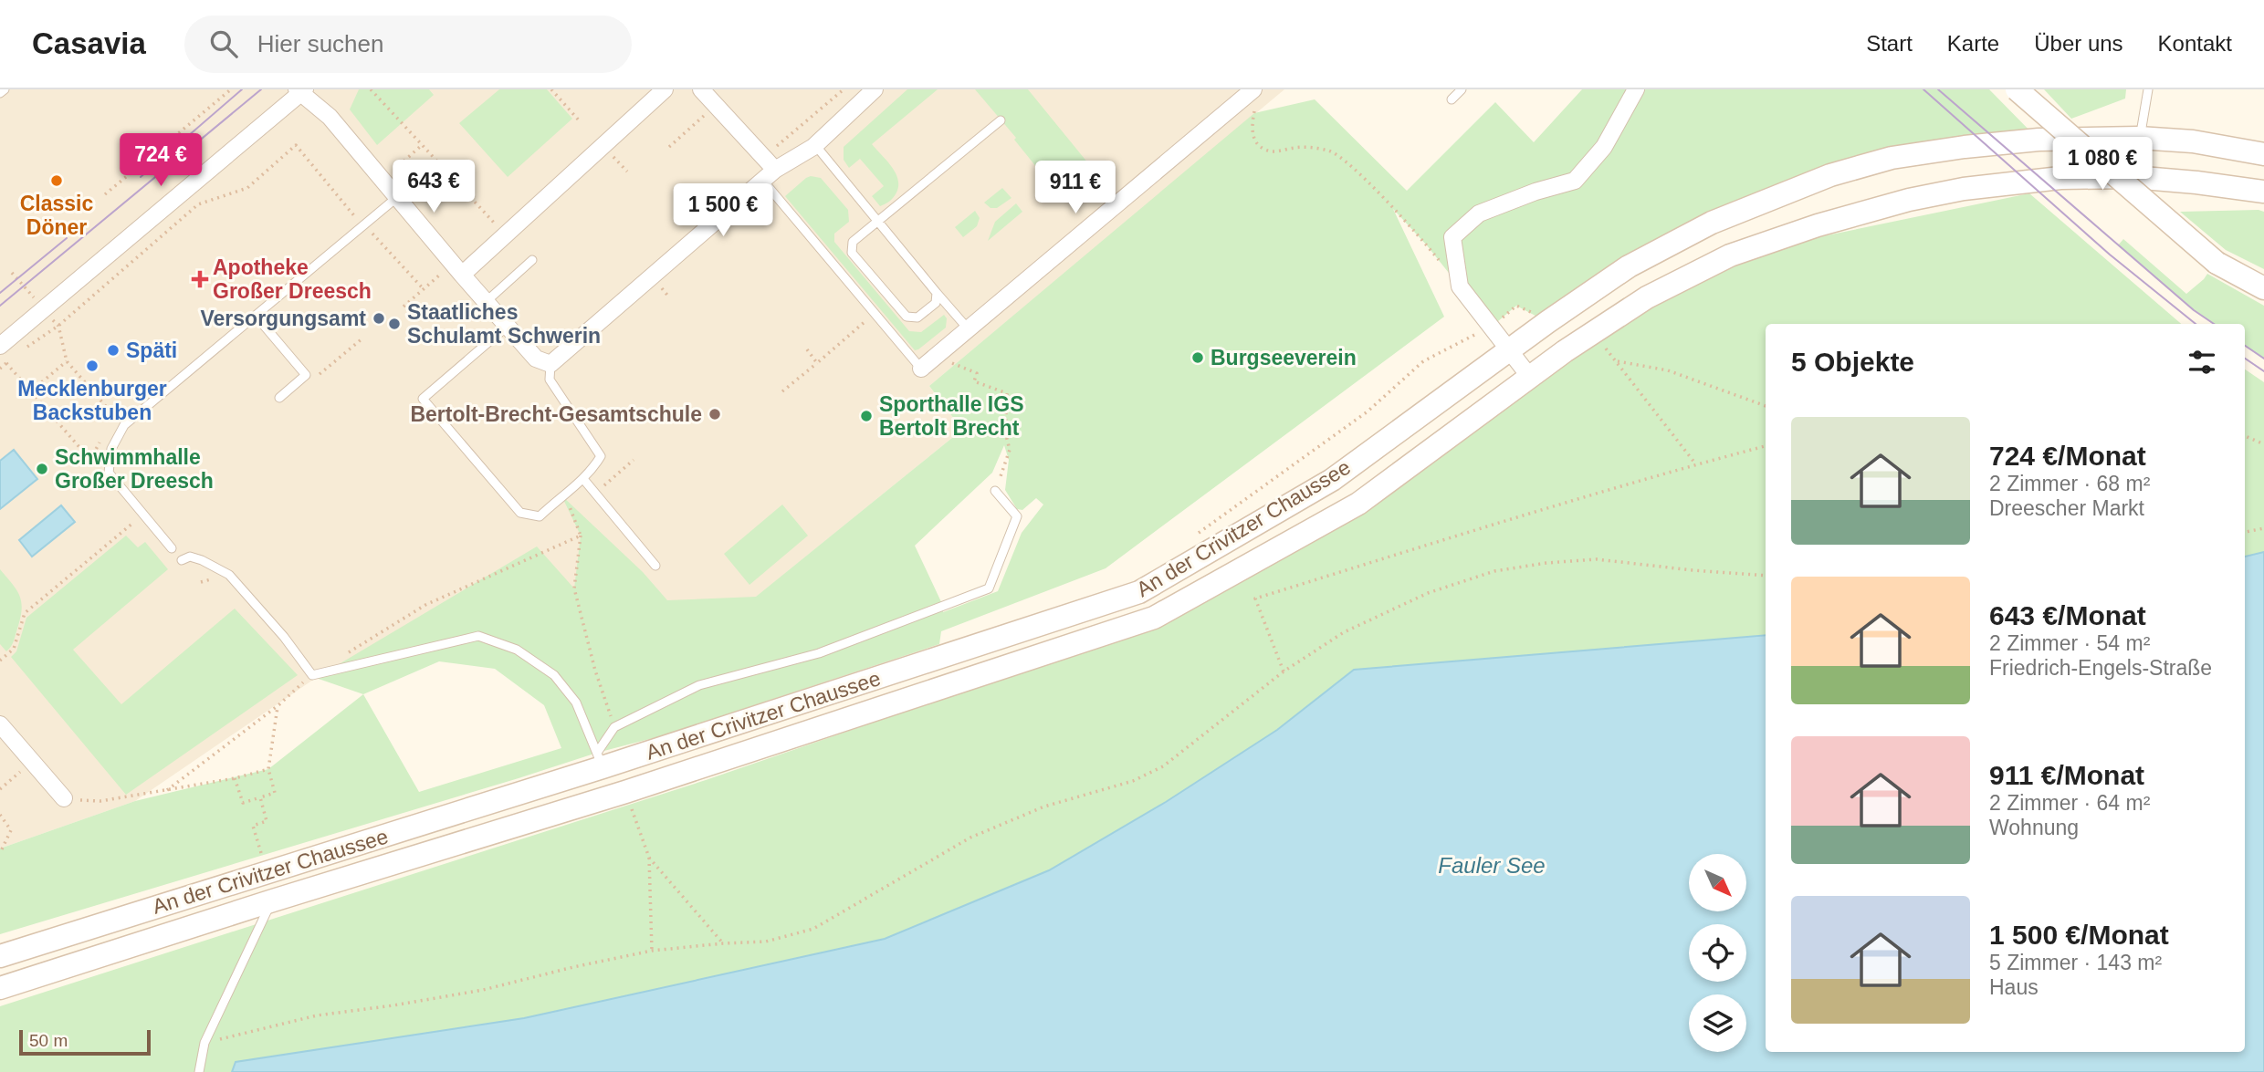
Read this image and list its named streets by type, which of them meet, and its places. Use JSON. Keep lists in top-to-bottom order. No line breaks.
{"streets":{"street":["An der Crivitzer Chaussee"]},"water":["Fauler See"],"places":{"other":["Classic Döner","Versorgungsamt","Staatliches Schulamt Schwerin","Späti","Burgseeverein","Mecklenburger Backstuben","Bertolt-Brecht-Gesamtschule","Sporthalle IGS Bertolt Brecht","Schwimmhalle Großer Dreesch"],"health":["Apotheke Großer Dreesch"]},"scale_bar":"50 m","north":"bottom right","page":{"header":"Casavia","search":"Hier suchen","nav":["Start","Karte","Über uns","Kontakt"],"price":["724 €","1 080 €","643 €","911 €","1 500 €"],"heading":"5 Objekte","list":[{"name":"724 €/Monat","note":"2 Zimmer · 68 m² · Dreescher Markt"},{"name":"643 €/Monat","note":"2 Zimmer · 54 m² · Friedrich-Engels-Straße"},{"name":"911 €/Monat","note":"2 Zimmer · 64 m² · Wohnung"},{"name":"1 500 €/Monat","note":"5 Zimmer · 143 m² · Haus"}],"scale":"50 m"}}
